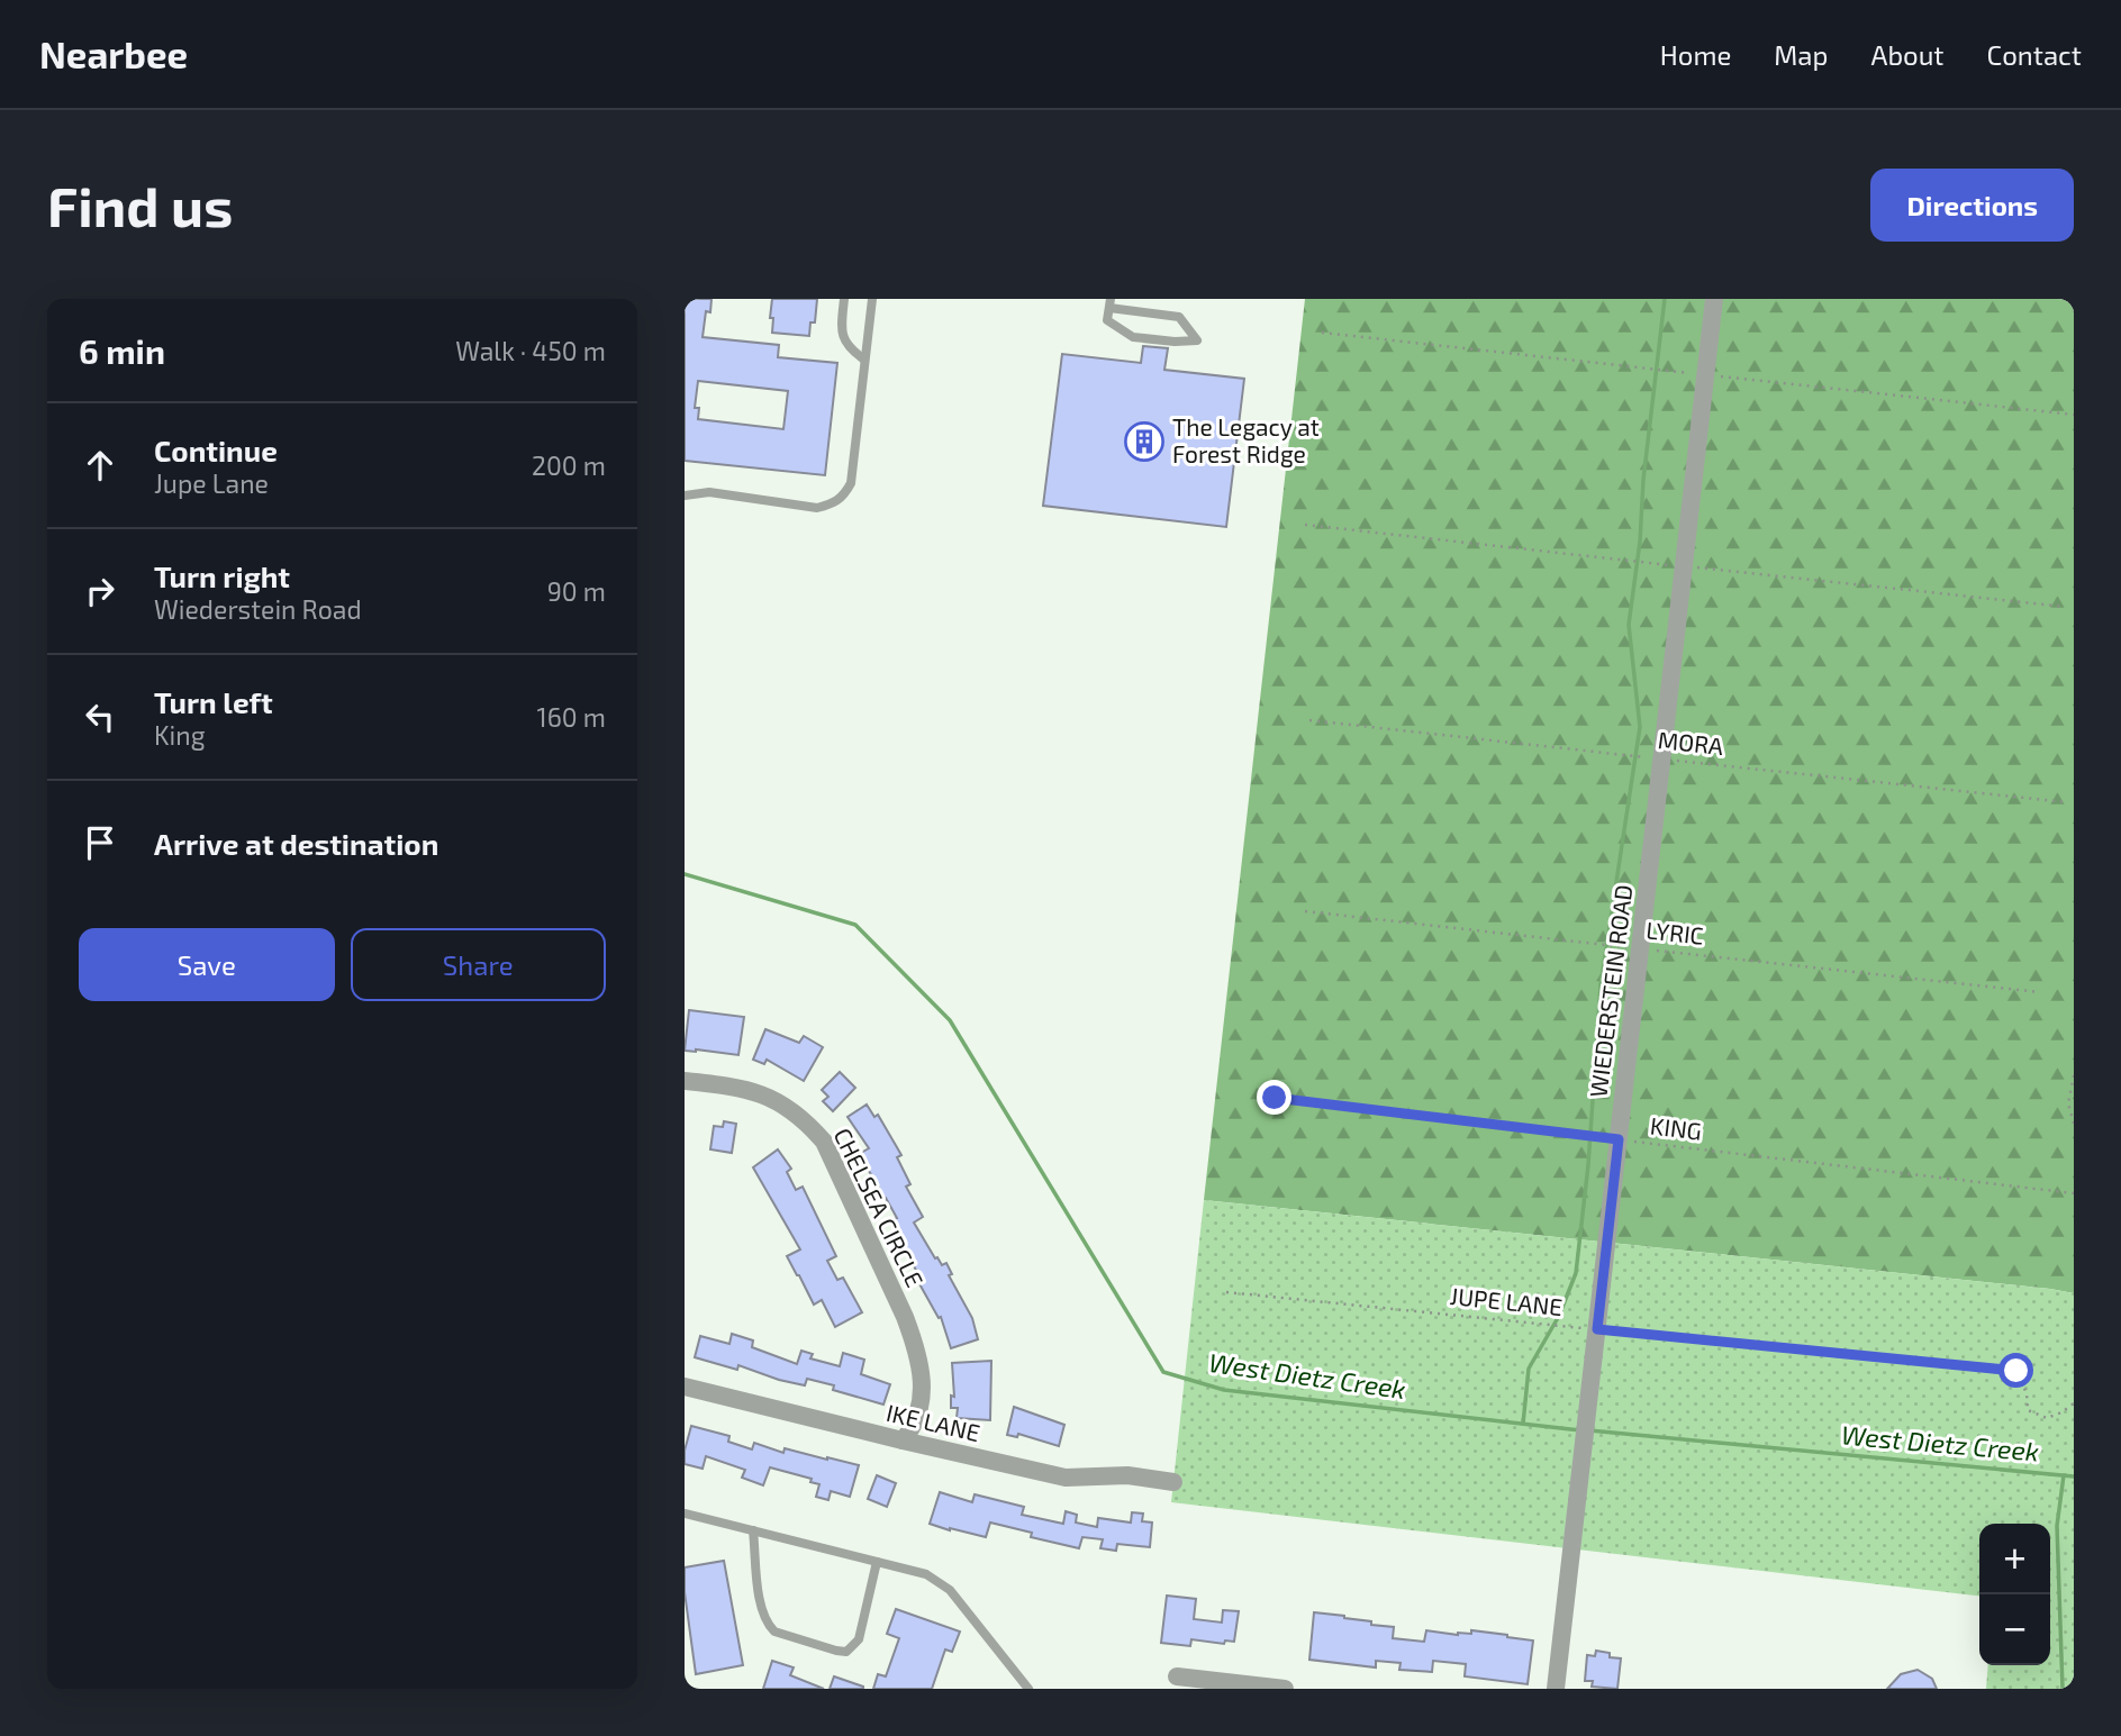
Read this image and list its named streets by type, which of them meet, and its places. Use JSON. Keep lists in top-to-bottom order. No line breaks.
{"streets":{"street":["WIEDERSTEIN ROAD","CHELSEA CIRCLE","IKE LANE"],"path":["MORA","LYRIC","KING","JUPE LANE"]},"crossings":[["MORA","WIEDERSTEIN ROAD"],["LYRIC","WIEDERSTEIN ROAD"],["WIEDERSTEIN ROAD","KING"],["WIEDERSTEIN ROAD","JUPE LANE"],["CHELSEA CIRCLE","IKE LANE"]],"water":["West Dietz Creek"],"places":{"building":["The Legacy at Forest Ridge"]},"page":{"header":"Nearbee","nav":["Home","Map","About","Contact"],"buttons":["Directions",["Save","Share"]],"title":"Find us","heading":["6 min","Walk · 450 m"],"list":[["Continue","Jupe Lane","200 m"],["Turn right","Wiederstein Road","90 m"],["Turn left","King","160 m"],"Arrive at destination"],"map_buttons":["+","−"]}}
